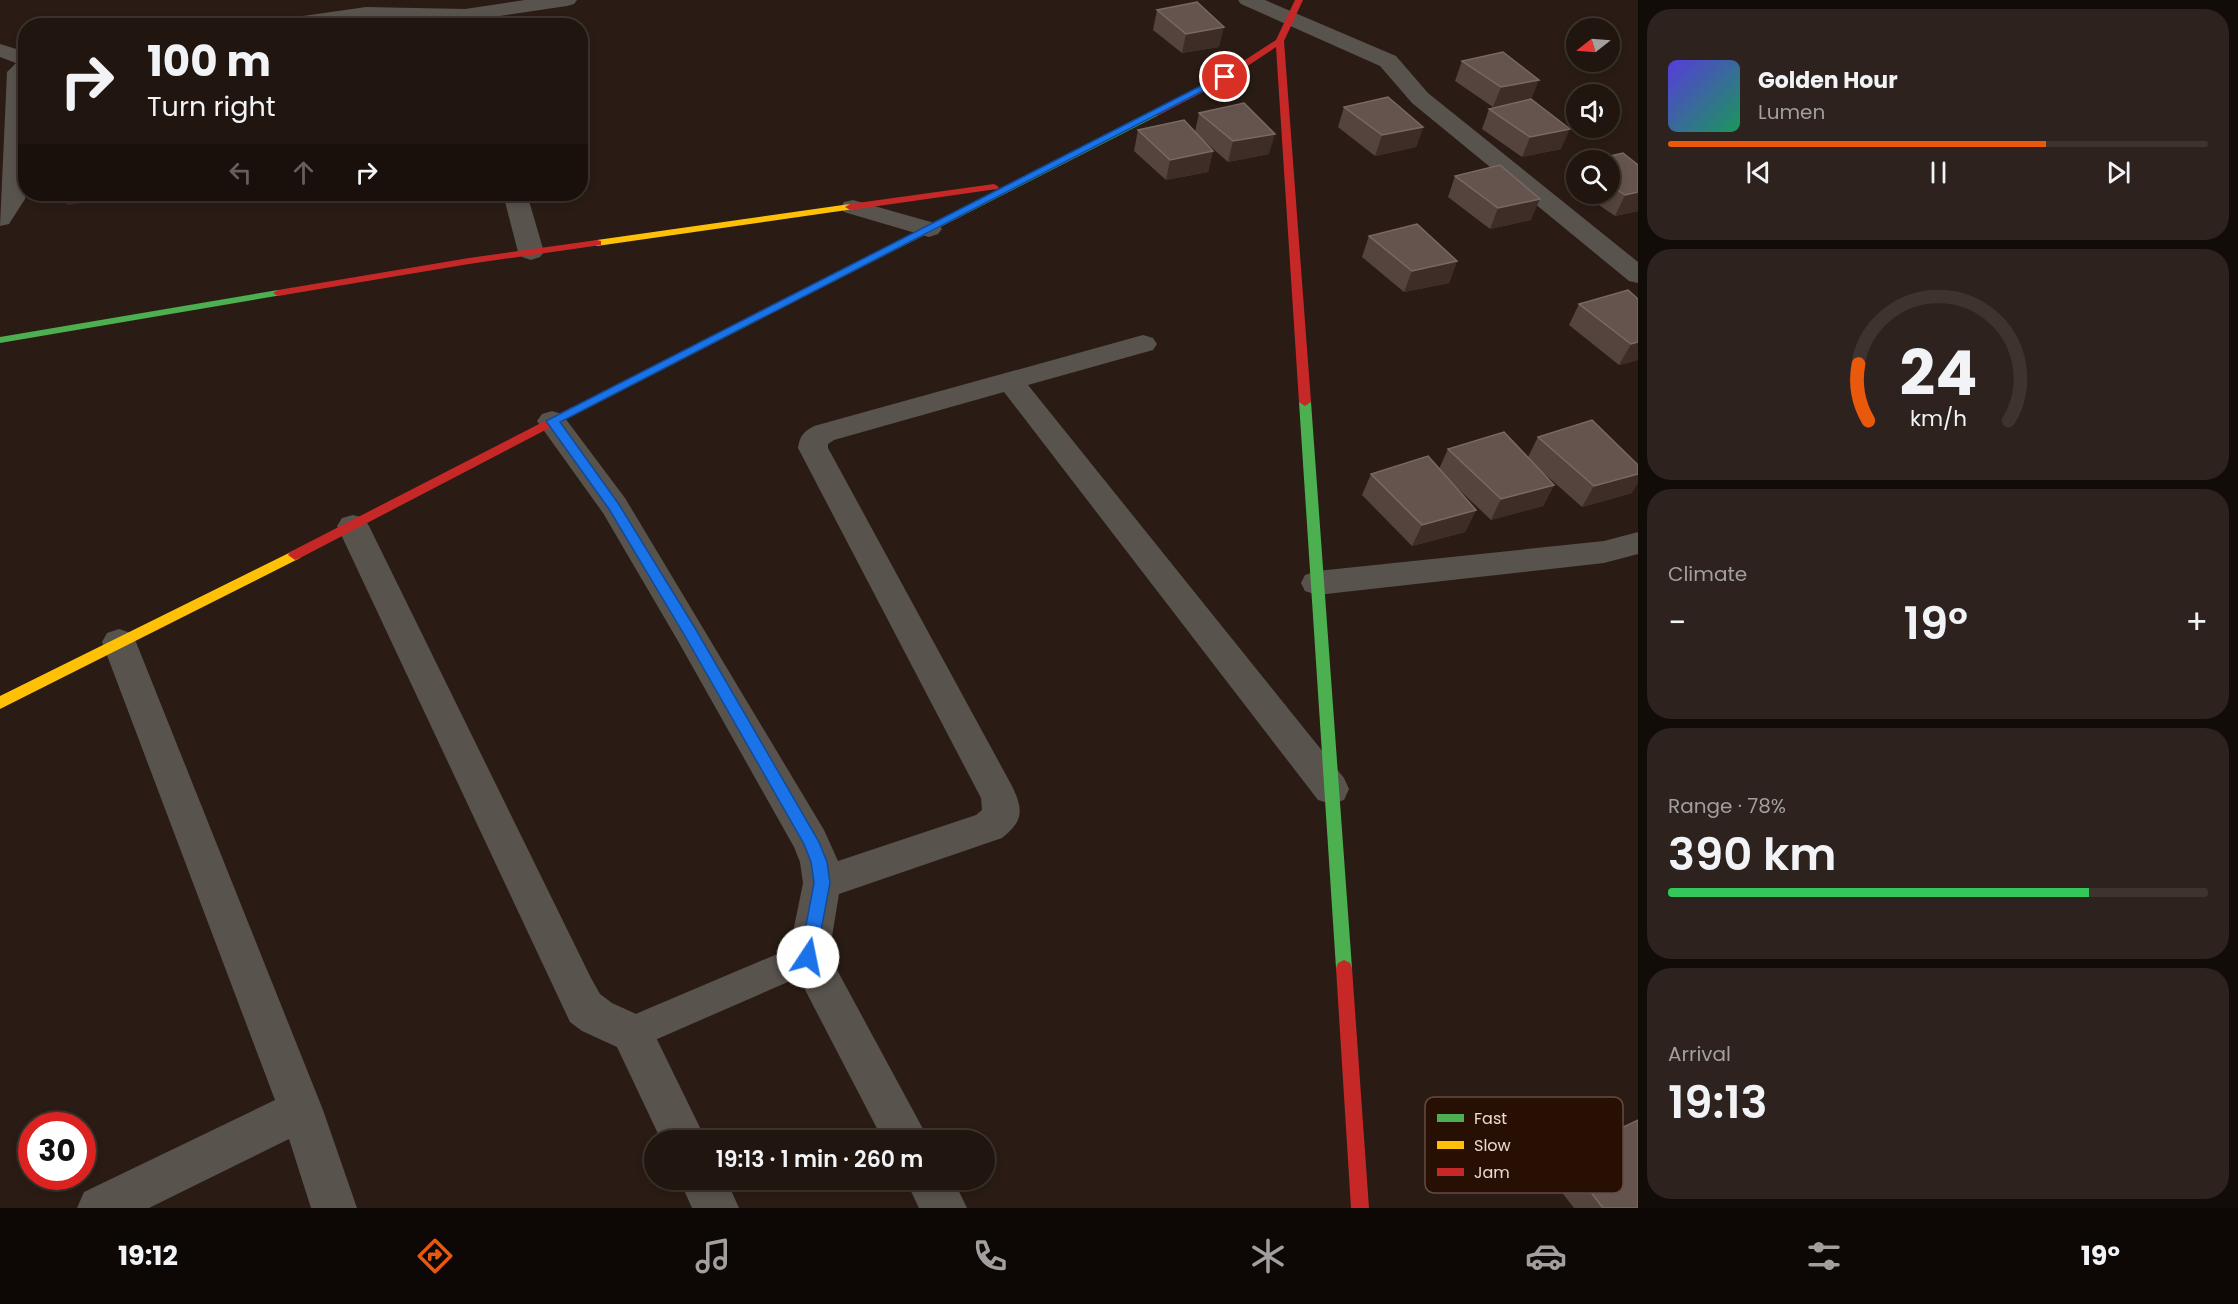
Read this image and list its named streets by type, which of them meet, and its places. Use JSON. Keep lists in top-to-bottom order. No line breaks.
{"legend":["Fast","Slow","Jam"],"north":"left","page":{"turn":["100 m","Turn right"],"song":["Golden Hour","Lumen"],"tile":["Climate",["Range · 78%","390 km"],["Arrival","19:13"]],"heat":["−","19°","+"],"limit":"30","trip":"19:13 · 1 min · 260 m","tabs":["19:12","19°"],"gauge":["24","km/h"]}}
